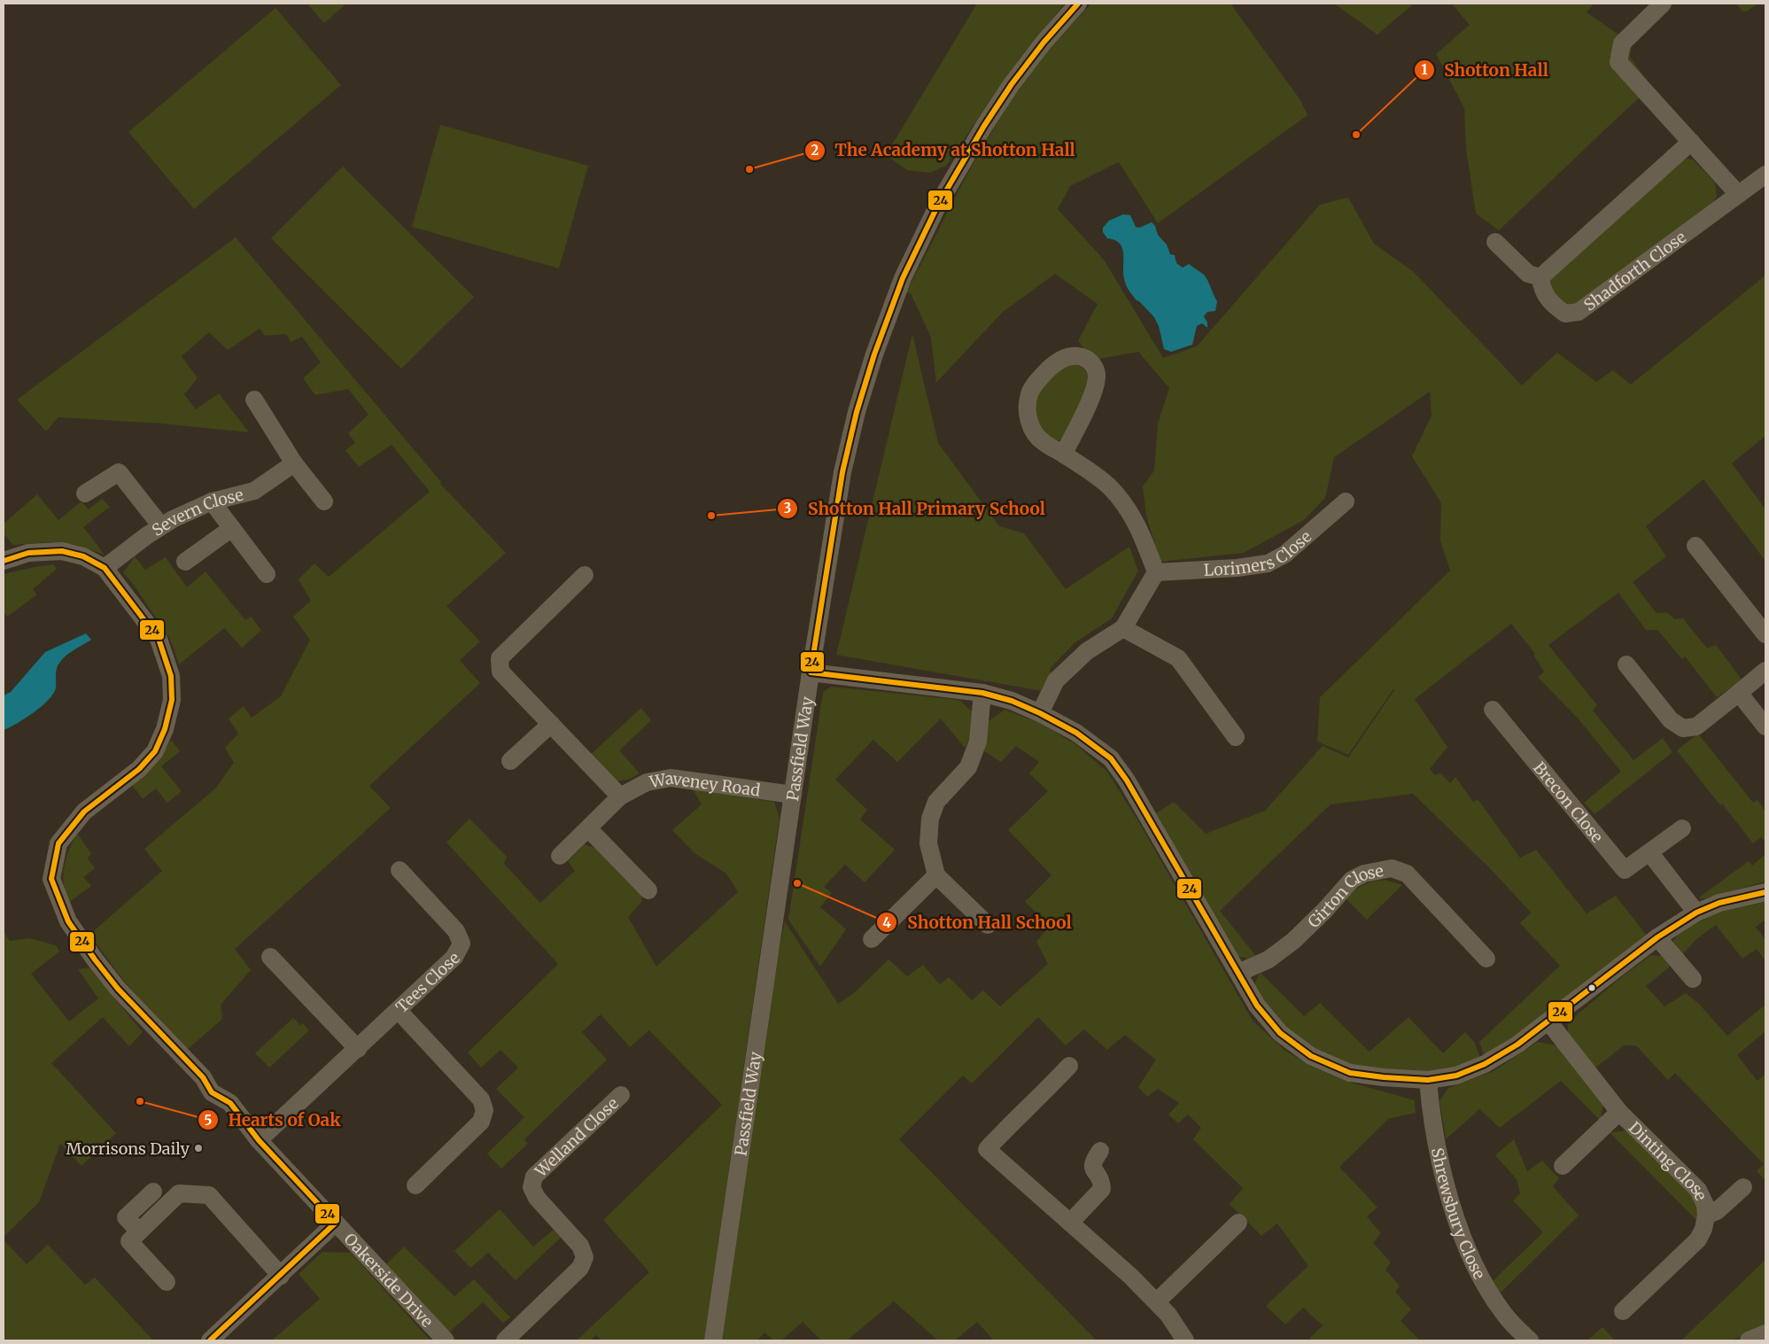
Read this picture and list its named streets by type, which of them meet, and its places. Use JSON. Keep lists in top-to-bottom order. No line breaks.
{"streets":{"street":["Shadforth Close","Severn Close","Lorimers Close","Passfield Way","Waveney Road","Brecon Close","Girton Close","Tees Close","Welland Close","Dinting Close","Shrewsbury Close","Oakerside Drive"]},"crossings":[["Severn Close","Oakerside Drive"],["Passfield Way","Waveney Road"],["Tees Close","Oakerside Drive"]],"places":["Shotton Hall","The Academy at Shotton Hall","Shotton Hall Primary School","Shotton Hall School","Hearts of Oak","Morrisons Daily"],"lines":["transit line 24"]}
